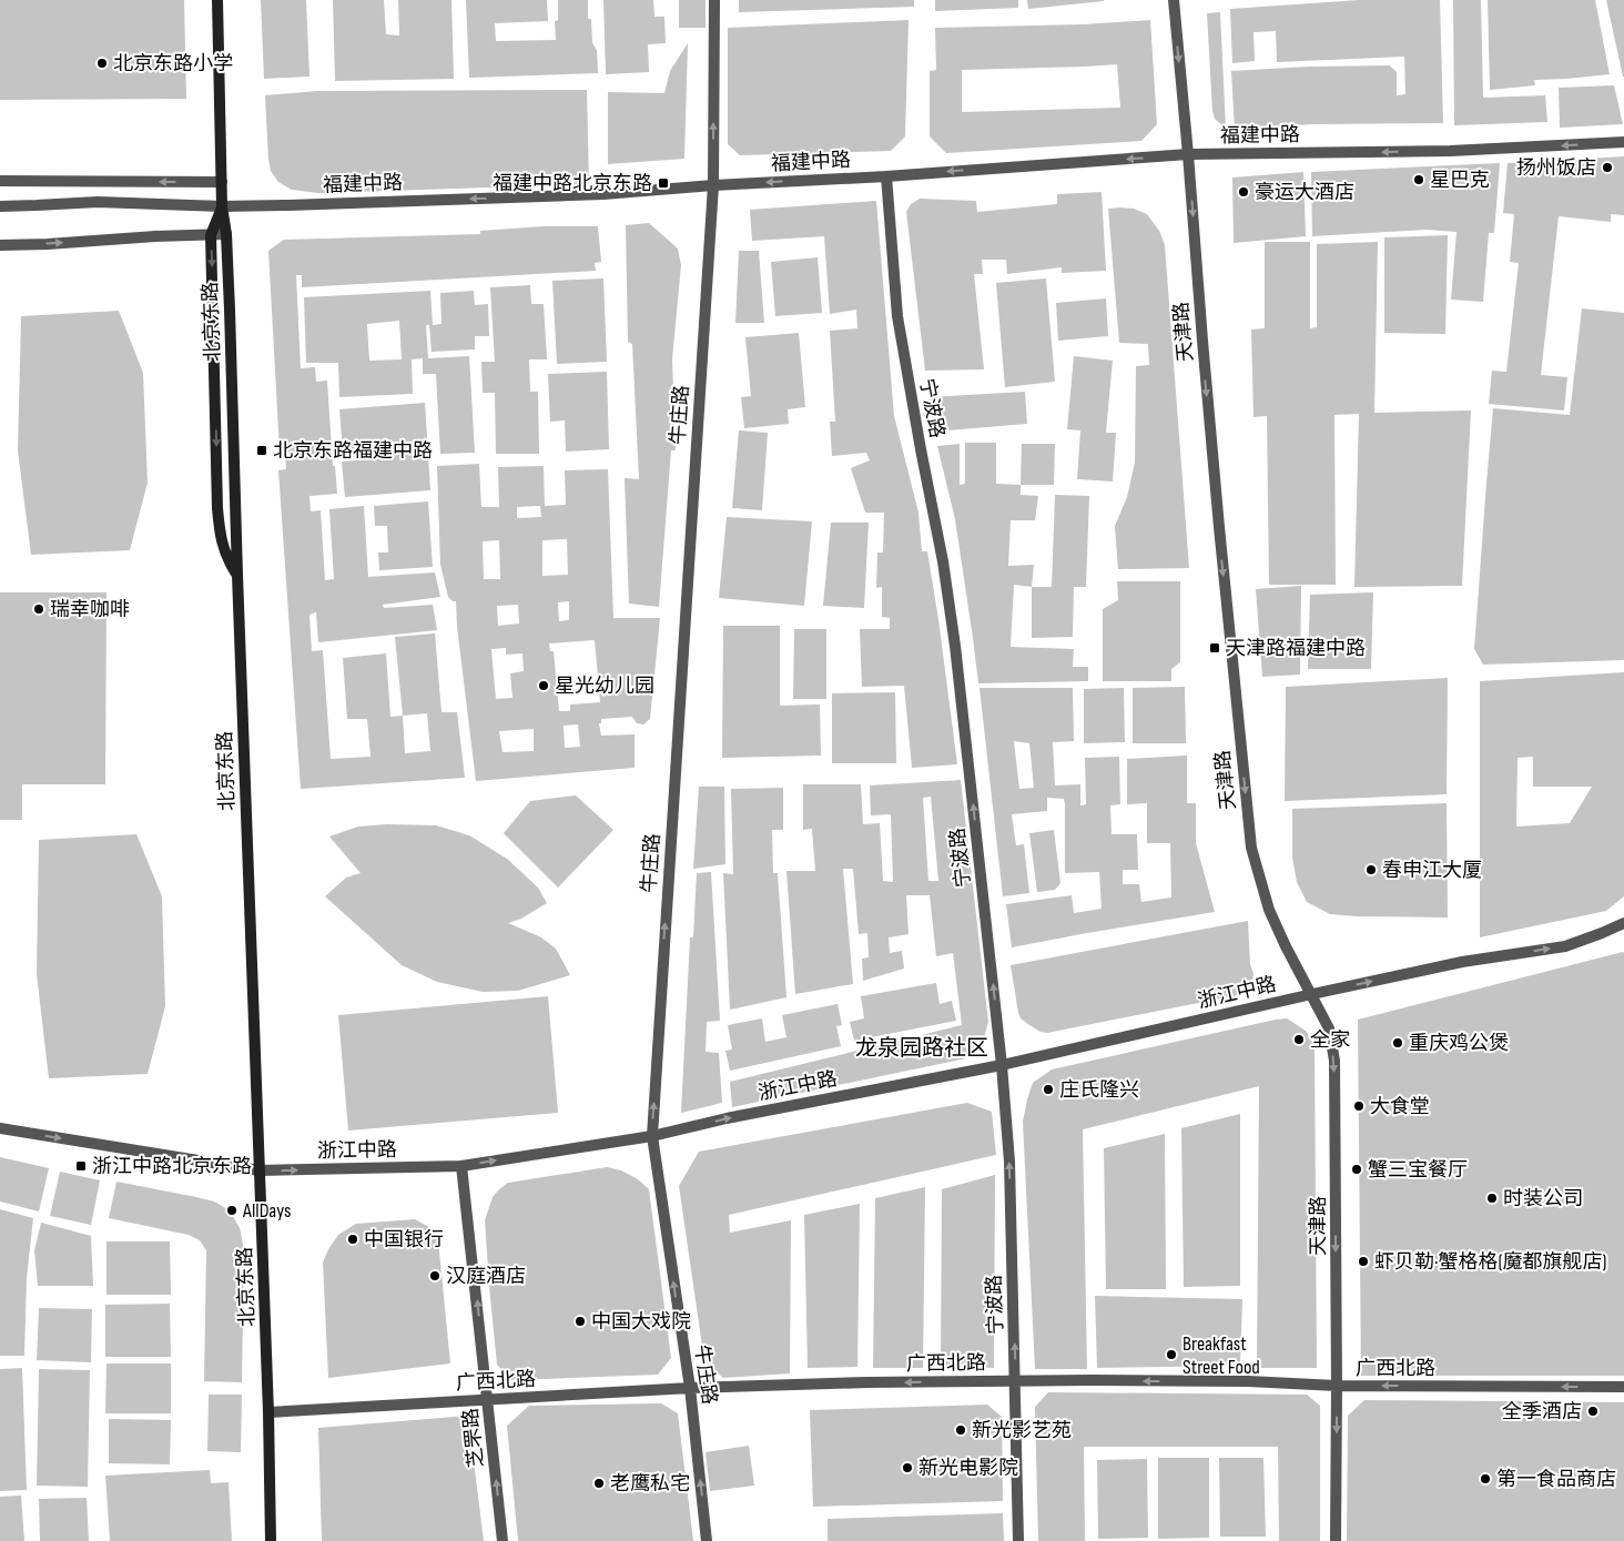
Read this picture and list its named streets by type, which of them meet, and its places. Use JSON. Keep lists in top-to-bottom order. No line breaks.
{"streets":{"main road":["北京东路"],"street":["福建中路","天津路","宁波路","牛庄路","浙江中路","广西北路","芝罘路"]},"crossings":[["福建中路","北京东路"],["福建中路","天津路"],["福建中路","宁波路"],["福建中路","牛庄路"],["北京东路","浙江中路"],["北京东路","广西北路"],["天津路","浙江中路"],["天津路","广西北路"],["宁波路","浙江中路"],["宁波路","广西北路"],["牛庄路","浙江中路"],["牛庄路","广西北路"],["浙江中路","芝罘路"],["广西北路","芝罘路"]],"one_way":["福建中路","天津路","宁波路","牛庄路","浙江中路","广西北路","芝罘路"],"districts":["龙泉园路社区"],"places":{"other":["北京东路小学","扬州饭店","星巴克","豪运大酒店","瑞幸咖啡","星光幼儿园","春申江大厦","全家","重庆鸡公煲","庄氏隆兴","大食堂","蟹三宝餐厅","时装公司","AllDays","中国银行","虾贝勒·蟹格格(魔都旗舰店)","汉庭酒店","中国大戏院","Breakfast Street Food","全季酒店","新光影艺苑","新光电影院","第一食品商店","老鹰私宅"],"transit":["福建中路北京东路","北京东路福建中路","天津路福建中路","浙江中路北京东路"]}}
